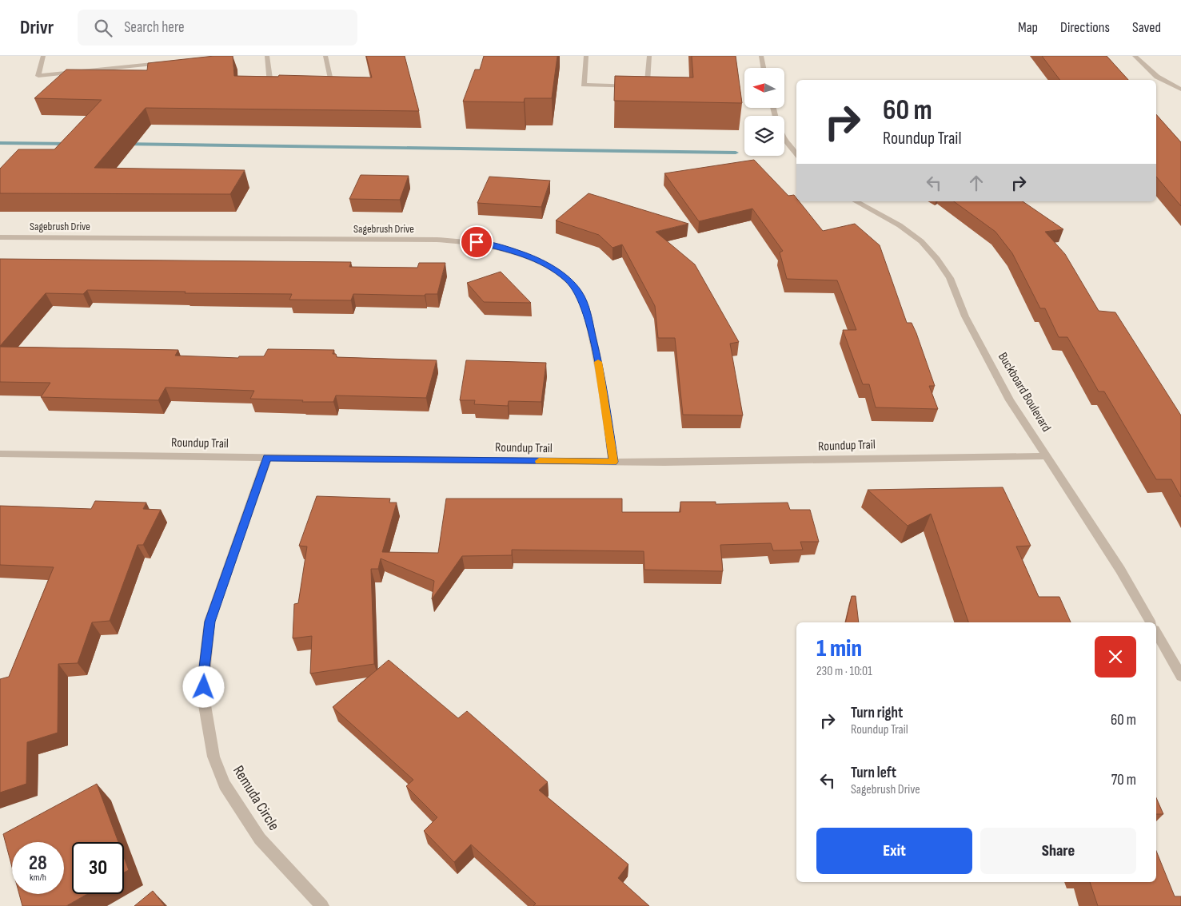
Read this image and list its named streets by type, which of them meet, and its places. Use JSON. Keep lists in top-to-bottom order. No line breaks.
{"streets":{"street":["Sagebrush Drive","Buckboard Boulevard","Roundup Trail","Remuda Circle"]},"crossings":[["Sagebrush Drive","Roundup Trail"],["Buckboard Boulevard","Roundup Trail"],["Roundup Trail","Remuda Circle"]],"north":"left","page":{"header":"Drivr","search":"Search here","nav":["Map","Directions","Saved"],"turn":["60 m","Roundup Trail"],"heading":["1 min","230 m · 10:01"],"list":[{"name":"Turn right","note":"Roundup Trail","value":"60 m"},{"name":"Turn left","note":"Sagebrush Drive","value":"70 m"}],"buttons":["Exit","Share"],"speed":"28 km/h","limit":"30"}}
